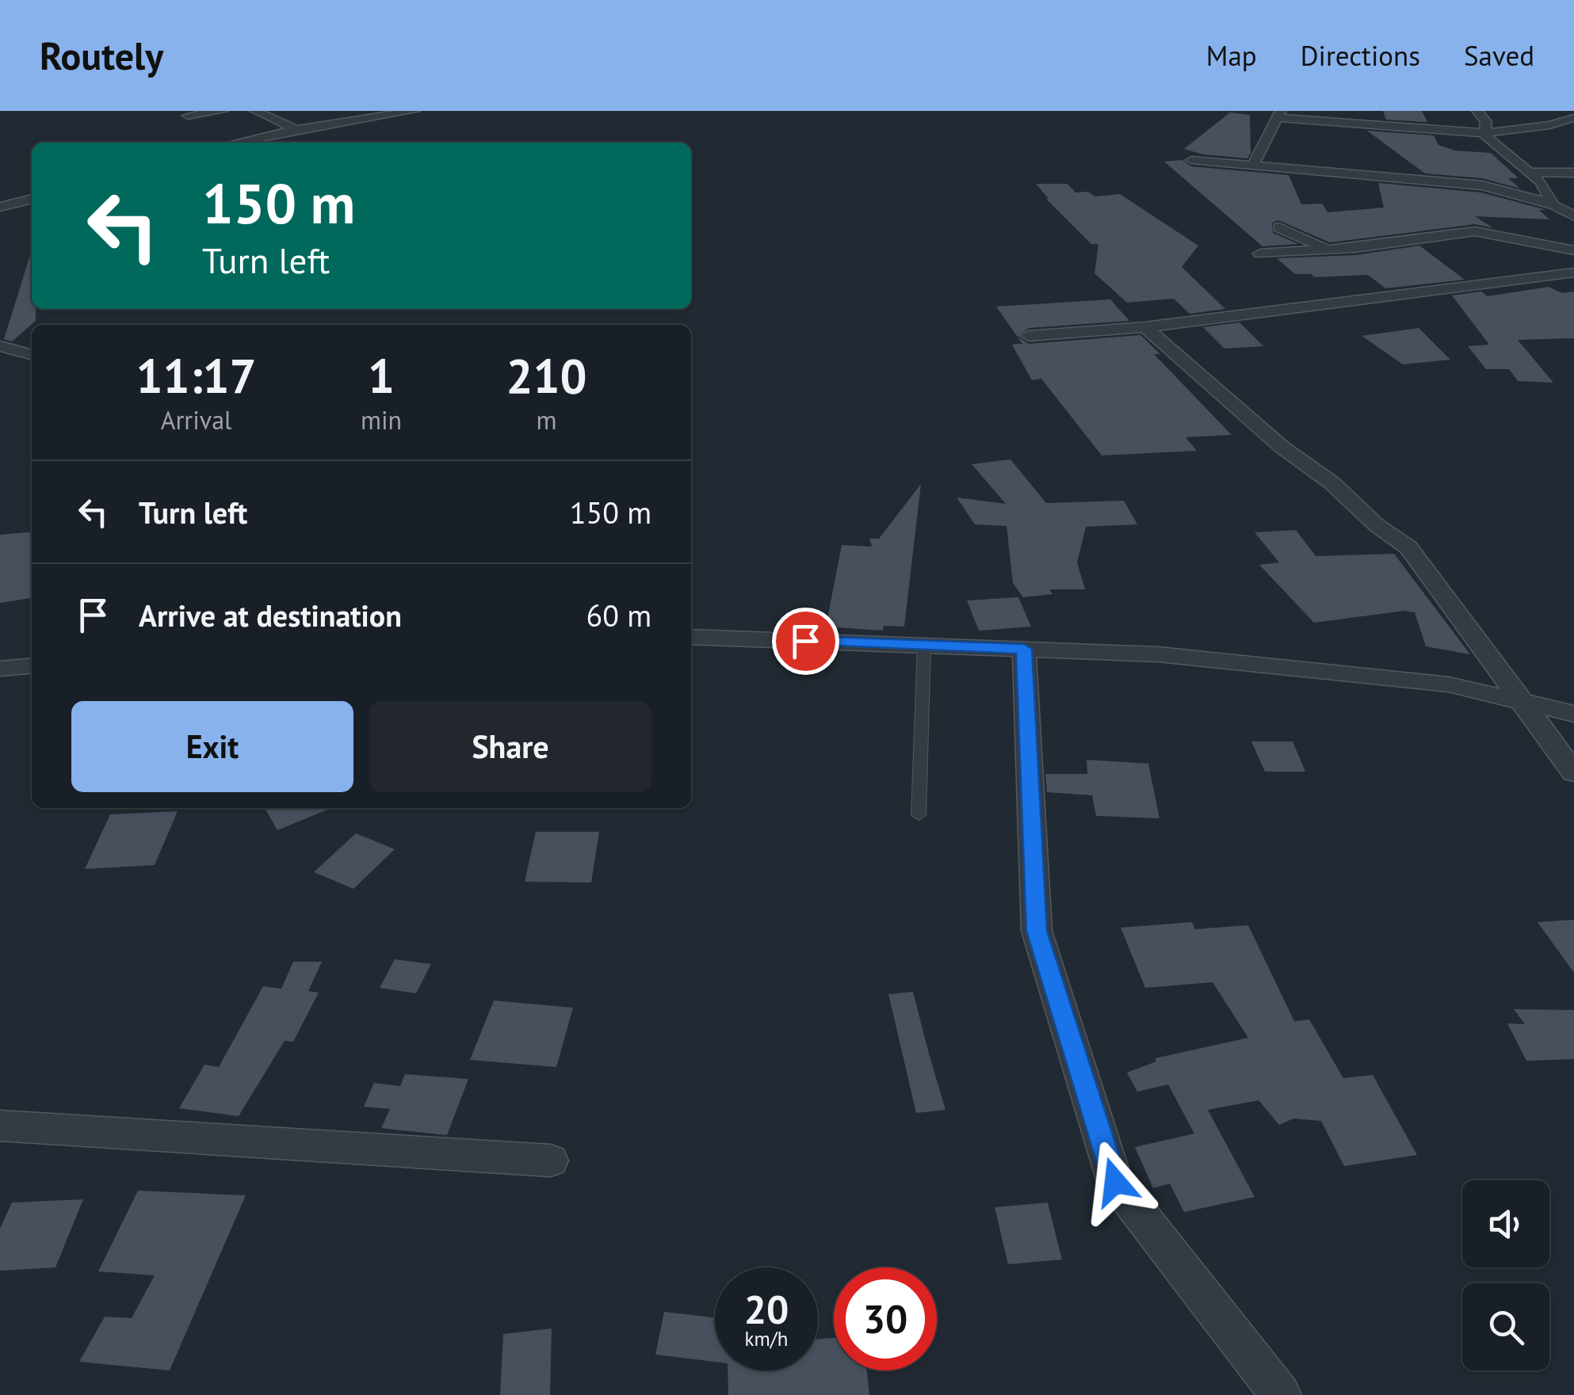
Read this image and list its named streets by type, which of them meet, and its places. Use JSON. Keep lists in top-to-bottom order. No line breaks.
{"page":{"header":"Routely","nav":["Map","Directions","Saved"],"turn":["150 m","Turn left"],"eta":["11:17","Arrival","1","min","210","m"],"list":[{"name":"Turn left","value":"150 m"},{"name":"Arrive at destination","value":"60 m"}],"buttons":["Exit","Share"],"speed":"20 km/h","limit":"30"}}
